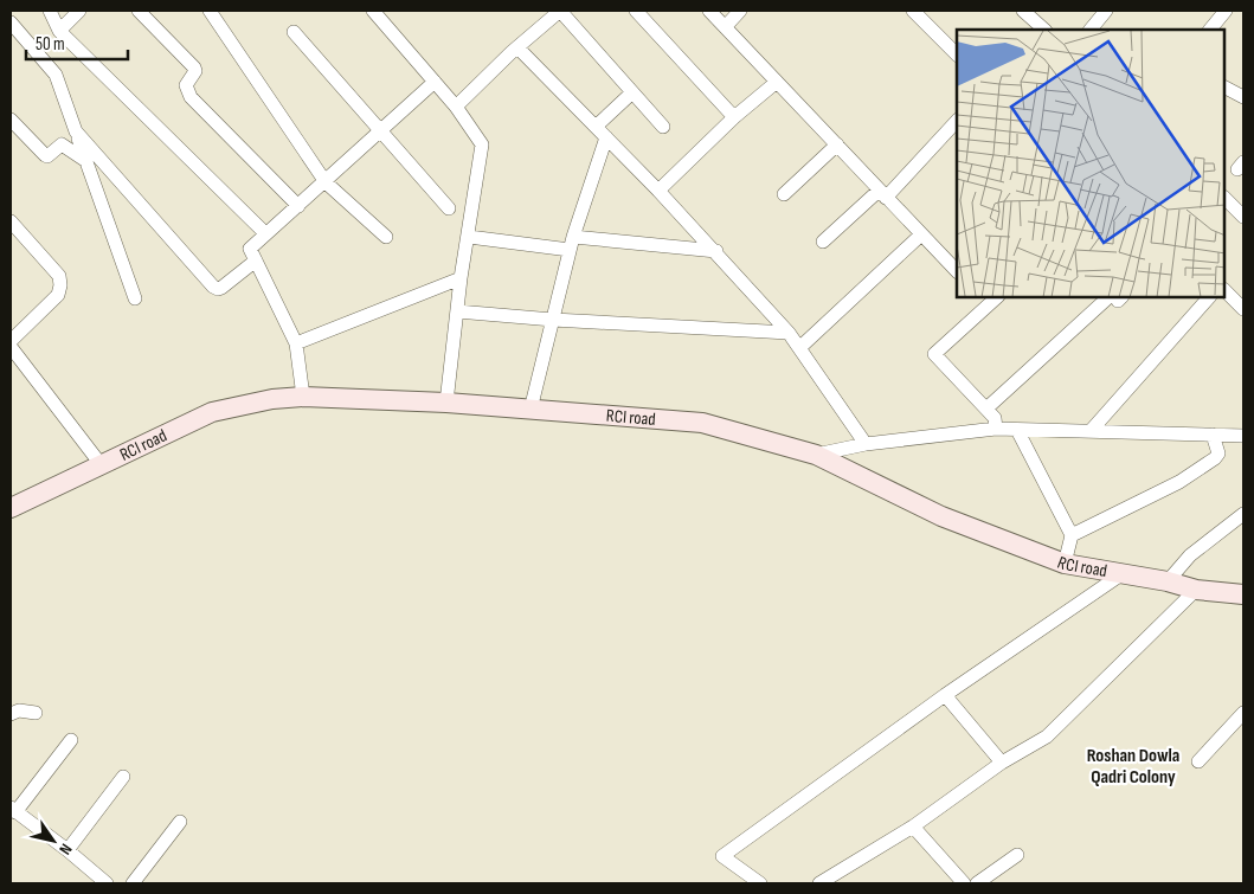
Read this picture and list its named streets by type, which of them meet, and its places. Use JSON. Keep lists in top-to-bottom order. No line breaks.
{"streets":{"street":["RCI road"]},"districts":["Roshan Dowla Qadri Colony"],"scale_bar":"50 m","north":"bottom right"}
